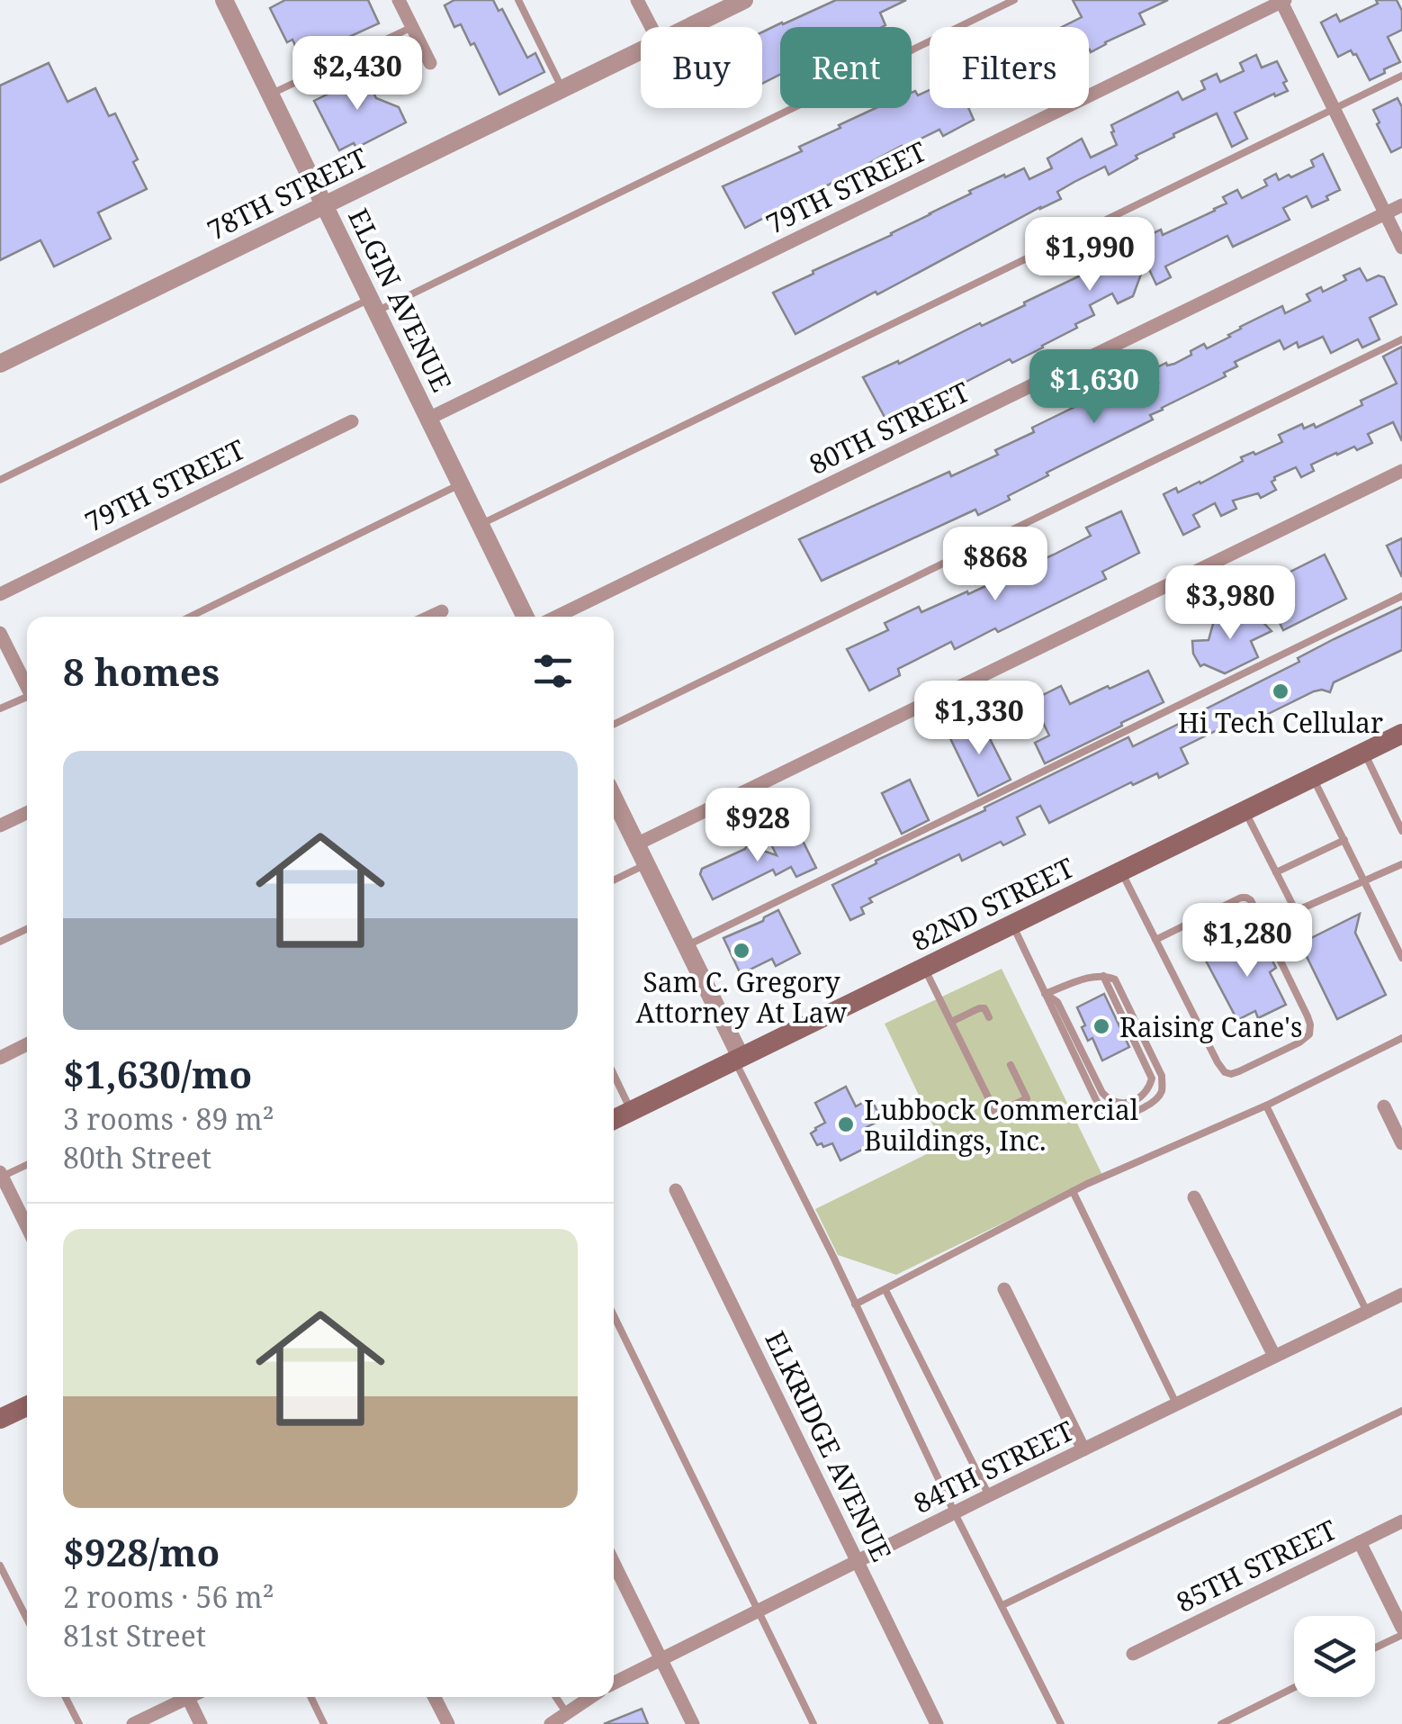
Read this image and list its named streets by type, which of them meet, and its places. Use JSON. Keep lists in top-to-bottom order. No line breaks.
{"streets":{"main road":["82ND STREET"],"street":["79TH STREET","78TH STREET","ELGIN AVENUE","80TH STREET","ELKRIDGE AVENUE","84TH STREET","85TH STREET"]},"crossings":[["79TH STREET","ELGIN AVENUE"],["78TH STREET","ELGIN AVENUE"],["ELKRIDGE AVENUE","84TH STREET"]],"places":["Hi Tech Cellular","Sam C. Gregory Attorney At Law","Raising Cane's","Lubbock Commercial Buildings, Inc."],"page":{"chip":["Buy","Rent","Filters"],"price":["$2,430","$1,990","$1,630","$868","$3,980","$1,330","$928","$1,280"],"heading":"8 homes","list":[{"name":"$1,630/mo","note":"3 rooms · 89 m² · 80th Street"},{"name":"$928/mo","note":"2 rooms · 56 m² · 81st Street"}]}}
